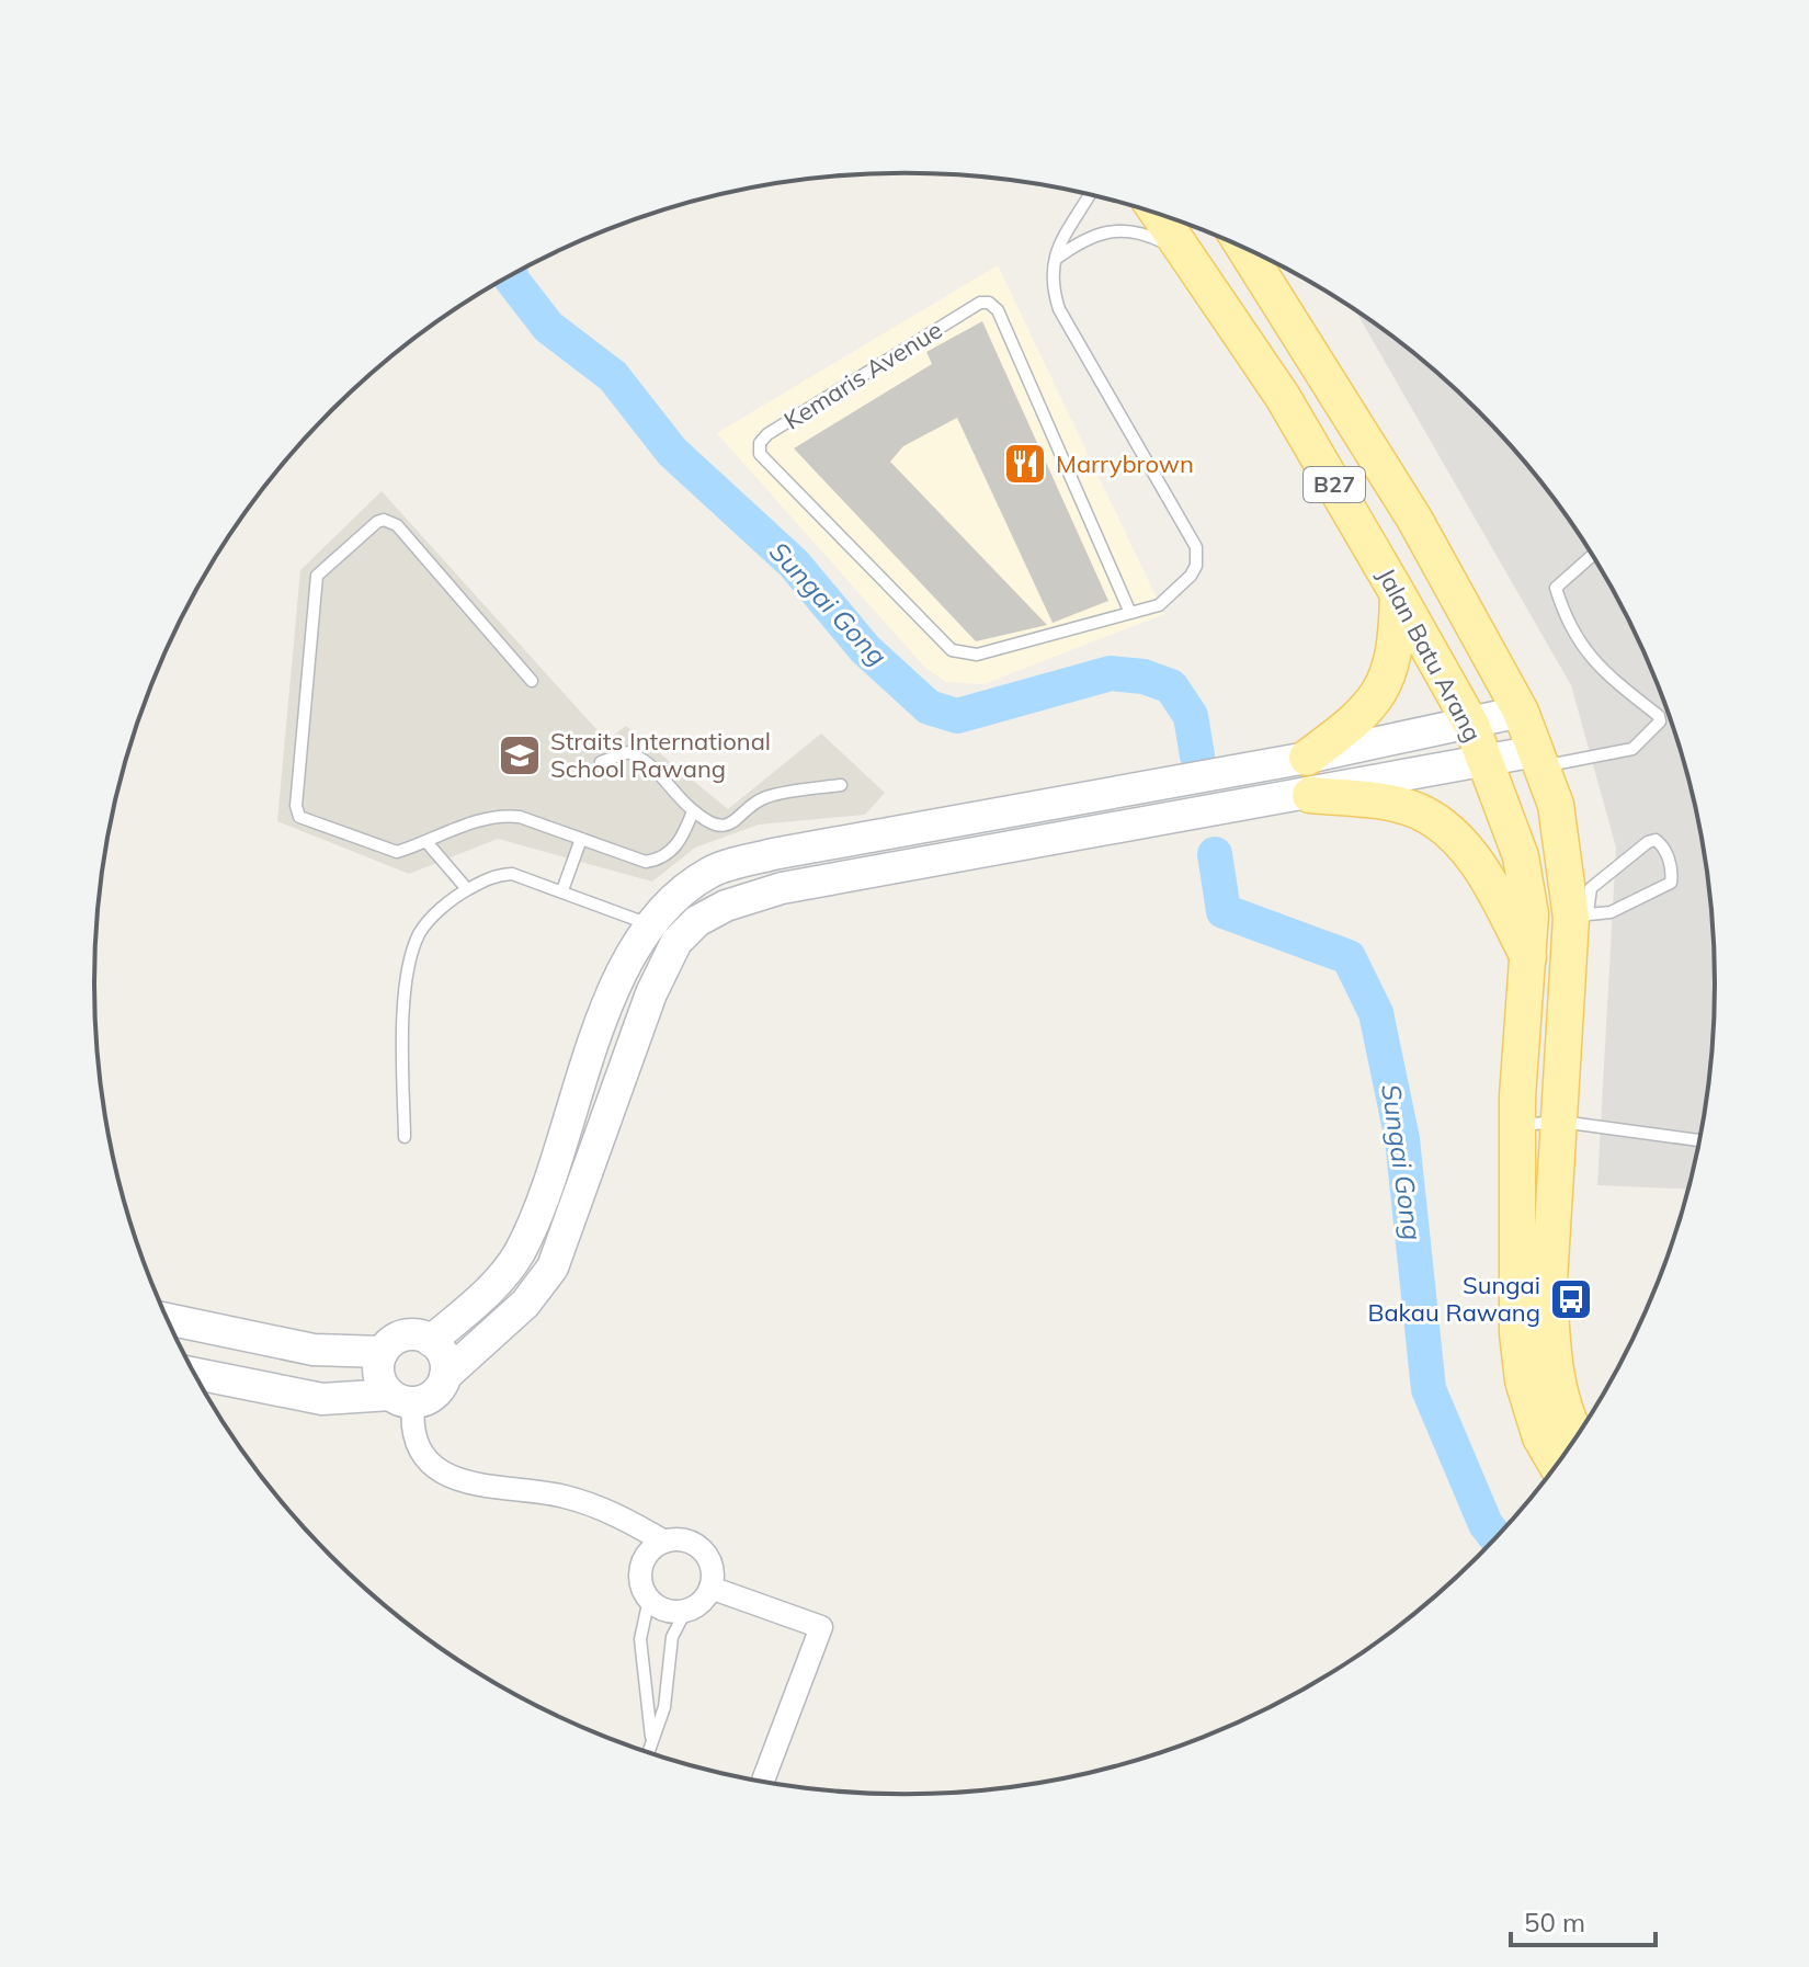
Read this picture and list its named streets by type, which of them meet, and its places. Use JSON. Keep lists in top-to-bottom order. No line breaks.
{"streets":{"main road":["B27","Jalan Batu Arang"],"lane":["Kemaris Avenue"]},"water":["Sungai Gong"],"places":{"restaurant":["Marrybrown"],"school or university":["Straits International School Rawang"],"bus stop":["Sungai Bakau Rawang"]},"scale_bar":"50 m"}
